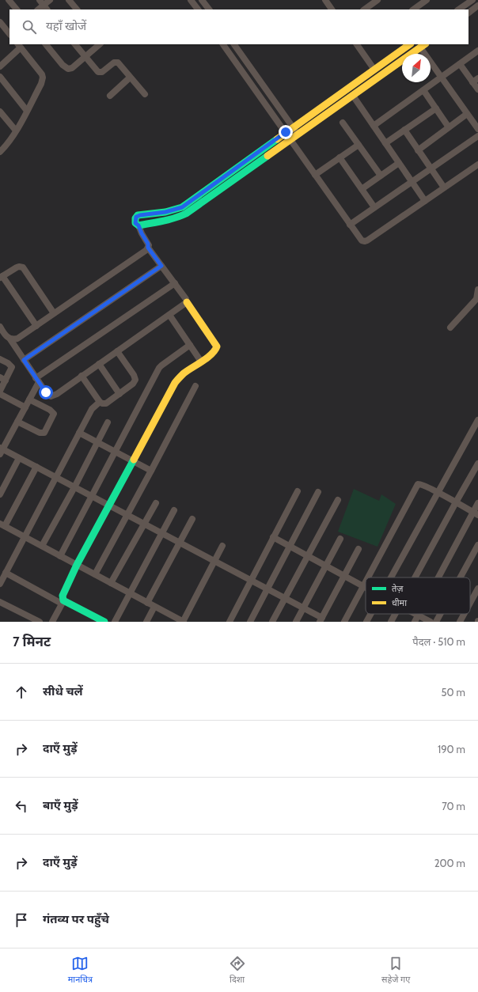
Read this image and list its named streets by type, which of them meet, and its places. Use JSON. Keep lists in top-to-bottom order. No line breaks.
{"legend":["तेज़","धीमा"],"north":"top right","page":{"search":"यहाँ खोजें","heading":["7 मिनट","पैदल · 510 m"],"list":[["सीधे चलें","50 m"],["दाएँ मुड़ें","190 m"],["बाएँ मुड़ें","70 m"],["दाएँ मुड़ें","200 m"],"गंतव्य पर पहुँचे"],"nav":["मानचित्र","दिशा","सहेजे गए"]}}
